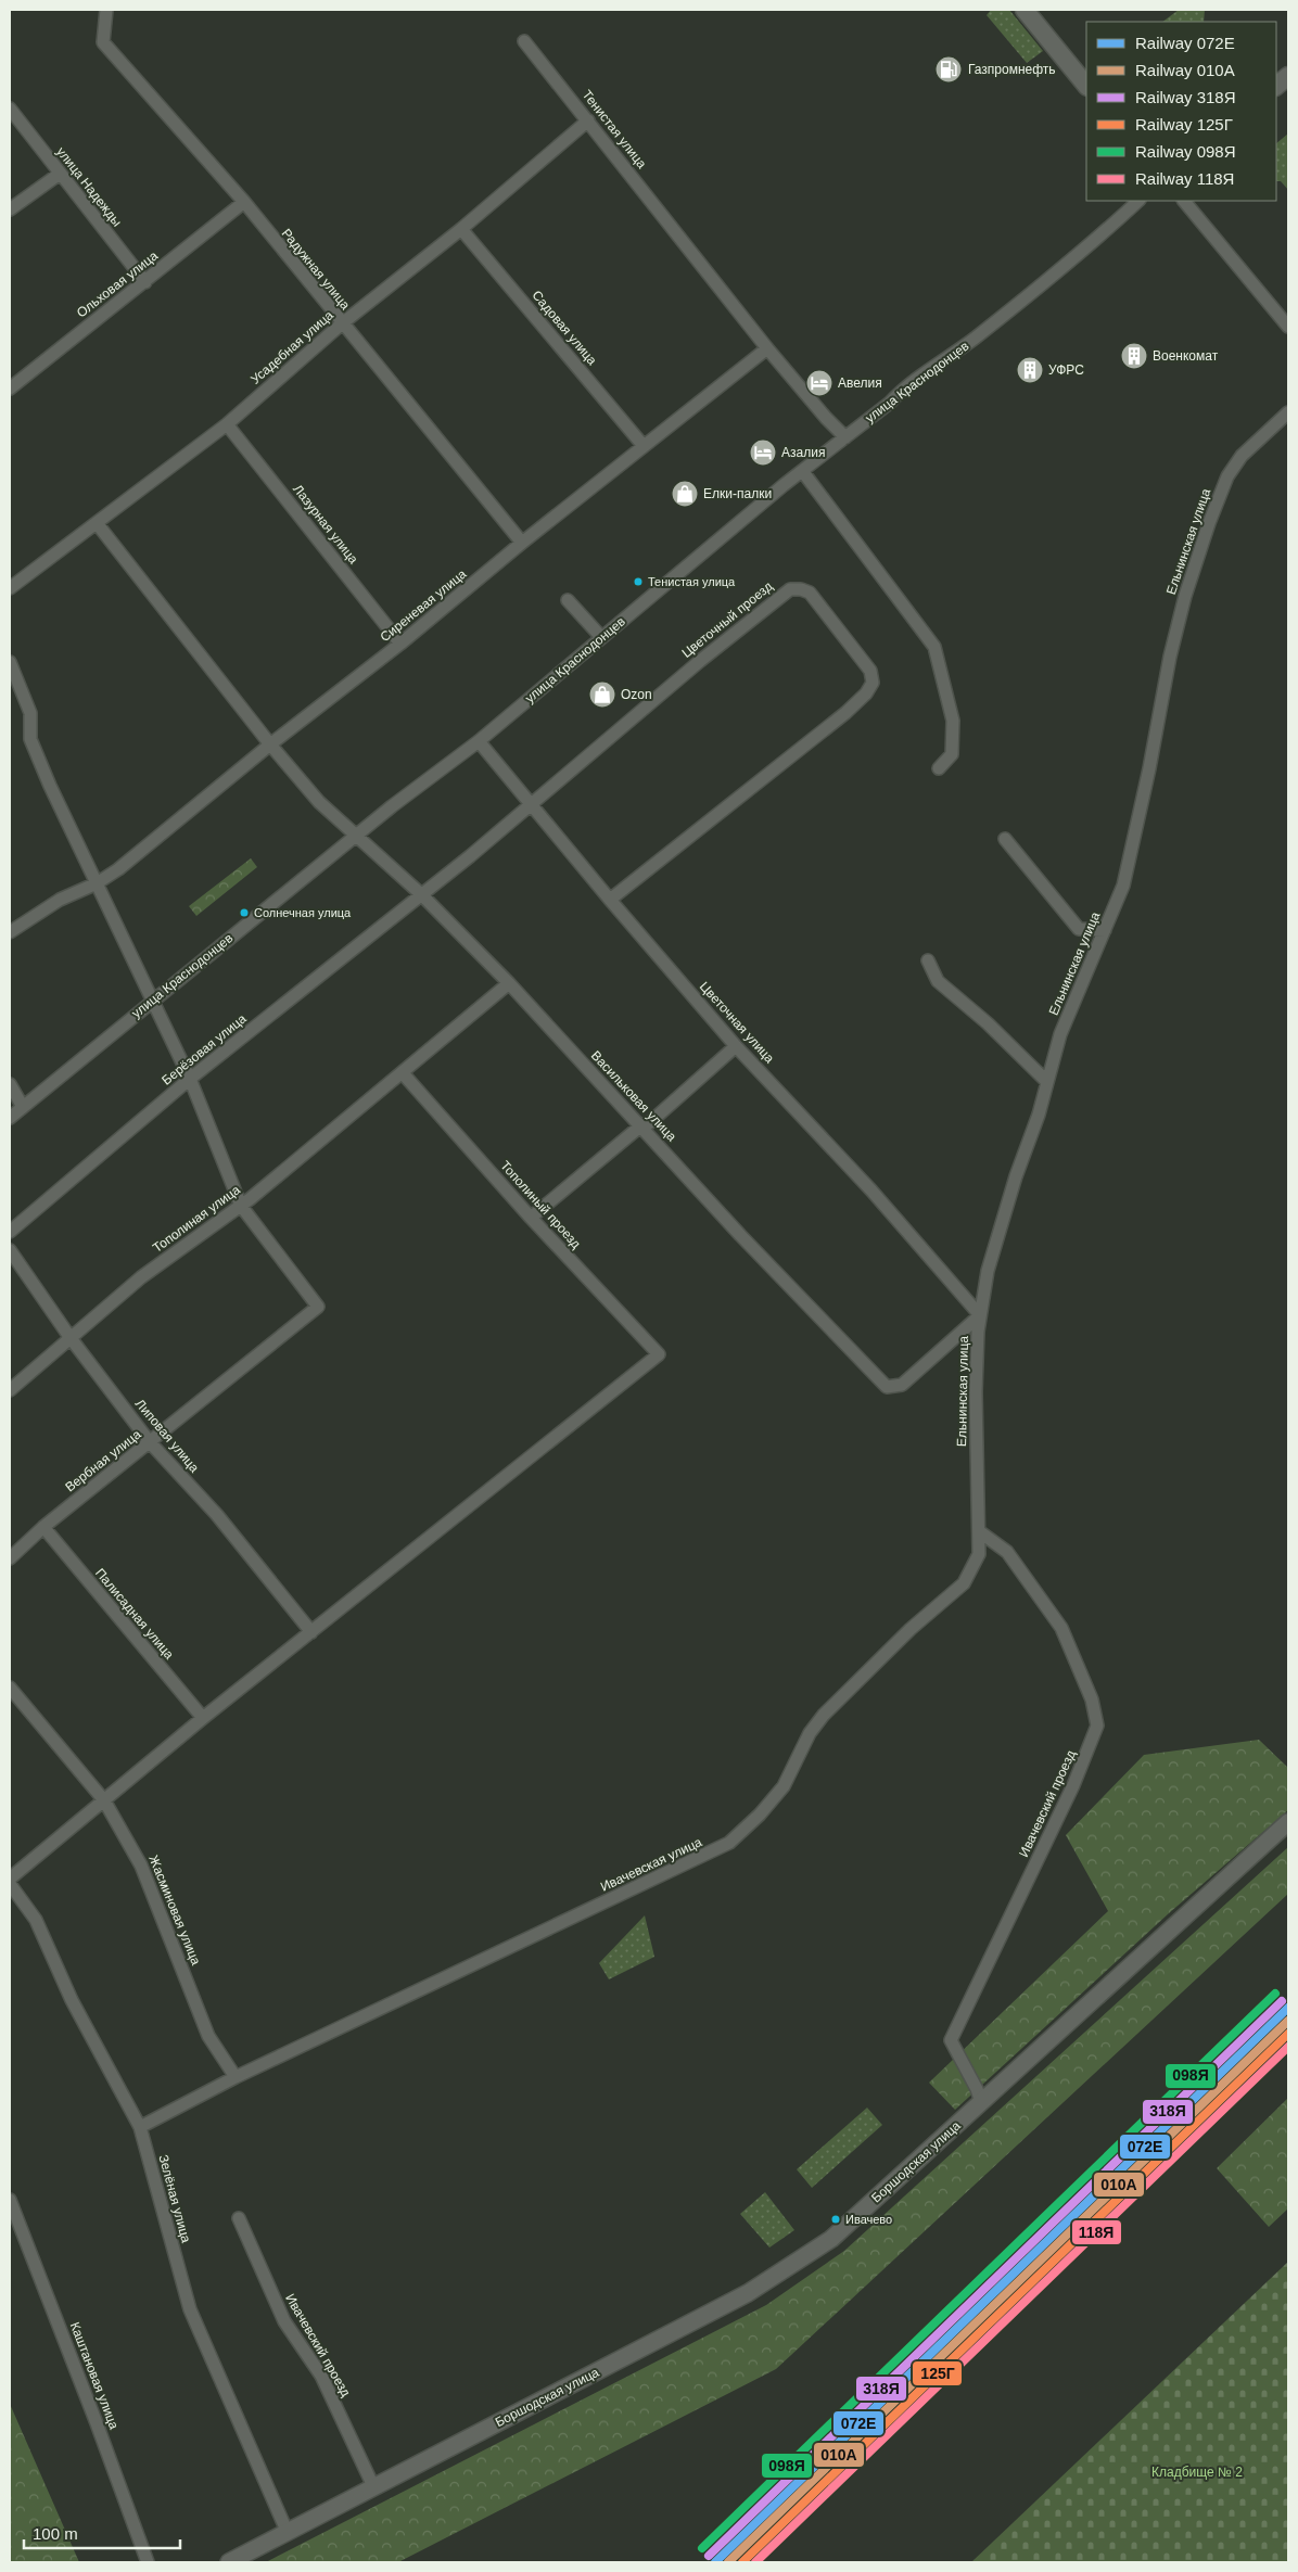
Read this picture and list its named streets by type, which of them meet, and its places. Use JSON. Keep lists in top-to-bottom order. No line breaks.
{"streets":{"street":["Тенистая улица","улица Надежды","Радужная улица","Ольховая улица","Садовая улица","Усадебная улица","улица Краснодонцев","Лазурная улица","Ельнинская улица","Сиреневая улица","Цветочный проезд","Цветочная улица","Берёзовая улица","Васильковая улица","Тополиный проезд","Тополиная улица","Липовая улица","Вербная улица","Палисадная улица","Ивачевский проезд","Ивачевская улица","Жасминовая улица","Боршодская улица","Зелёная улица","Каштановая улица"]},"crossings":[["Тенистая улица","Усадебная улица"],["Тенистая улица","улица Краснодонцев"],["Тенистая улица","Сиреневая улица"],["улица Надежды","Ольховая улица"],["Радужная улица","Ольховая улица"],["Радужная улица","Усадебная улица"],["Радужная улица","Сиреневая улица"],["Садовая улица","Усадебная улица"],["Садовая улица","Сиреневая улица"],["Усадебная улица","Лазурная улица"],["улица Краснодонцев","Цветочная улица"],["улица Краснодонцев","Васильковая улица"],["Лазурная улица","Сиреневая улица"],["Ельнинская улица","Цветочная улица"],["Ельнинская улица","Васильковая улица"],["Ельнинская улица","Ивачевский проезд"],["Ельнинская улица","Ивачевская улица"],["Сиреневая улица","Васильковая улица"],["Цветочный проезд","Цветочная улица"],["Цветочный проезд","Берёзовая улица"],["Цветочный проезд","Васильковая улица"],["Цветочная улица","Васильковая улица"],["Берёзовая улица","Васильковая улица"],["Васильковая улица","Тополиная улица"],["Тополиный проезд","Тополиная улица"],["Тополиный проезд","Липовая улица"],["Тополиная улица","Липовая улица"],["Тополиная улица","Вербная улица"],["Липовая улица","Вербная улица"],["Вербная улица","Палисадная улица"],["Ивачевский проезд","Боршодская улица"],["Ивачевская улица","Жасминовая улица"],["Ивачевская улица","Зелёная улица"],["Боршодская улица","Зелёная улица"]],"parks":["Кладбище № 2"],"places":{"fuel station":["Газпромнефть"],"building":["Военкомат","УФРС"],"hotel":["Авелия","Азалия"],"shop":["Елки-палки","Ozon"],"other":["Тенистая улица","Солнечная улица","Ивачево"]},"lines":["rail line 098Я","rail line 318Я","rail line 072Е","rail line 010А","rail line 125Г","rail line 118Я"],"legend":["Railway 072Е","Railway 010А","Railway 318Я","Railway 125Г","Railway 098Я","Railway 118Я"],"scale_bar":"100 m"}
